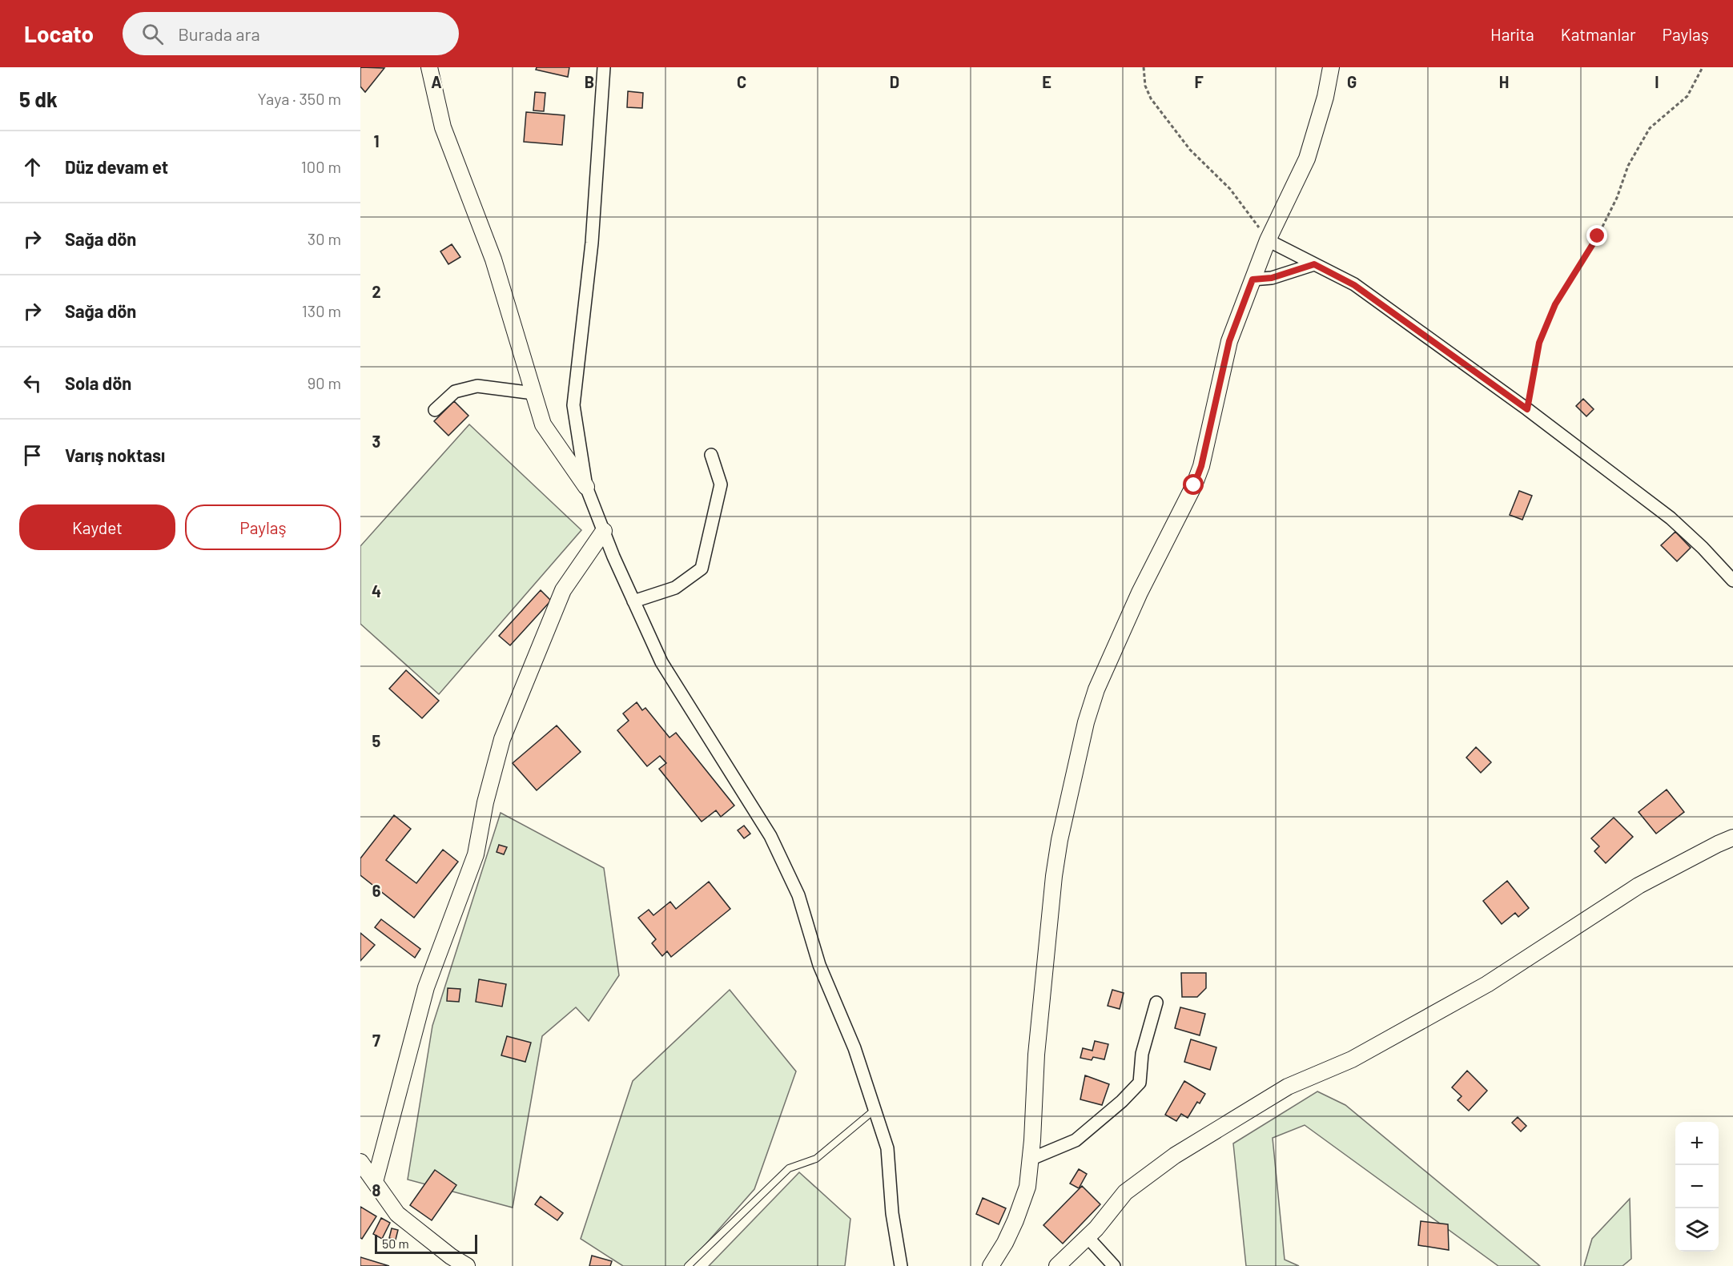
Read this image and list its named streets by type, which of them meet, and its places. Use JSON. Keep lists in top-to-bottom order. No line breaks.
{"scale_bar":"50 m","page":{"header":"Locato","search":"Burada ara","nav":["Harita","Katmanlar","Paylaş"],"heading":["5 dk","Yaya · 350 m"],"list":[["Düz devam et","100 m"],["Sağa dön","30 m"],["Sağa dön","130 m"],["Sola dön","90 m"],"Varış noktası"],"buttons":["Kaydet","Paylaş"],"map_buttons":["+","−"],"scale":"50 m"},"grid":{"columns":["A","B","C","D","E","F","G","H","I"],"rows":["1","2","3","4","5","6","7","8"]}}
